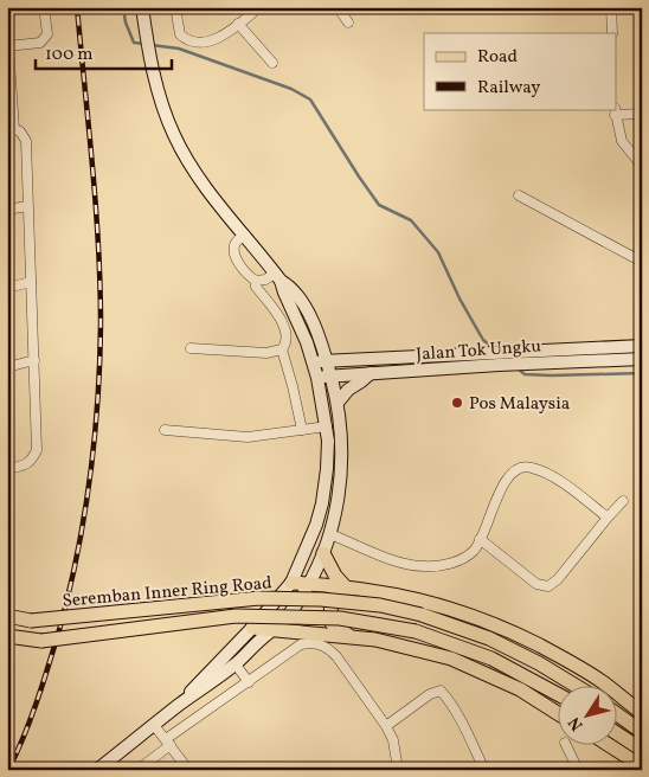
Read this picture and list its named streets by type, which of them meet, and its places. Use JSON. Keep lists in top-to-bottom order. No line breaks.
{"streets":{"main road":["Jalan Tok Ungku","Seremban Inner Ring Road"]},"places":["Pos Malaysia"],"legend":["Road","Railway"],"scale_bar":"100 m","north":"bottom left"}
